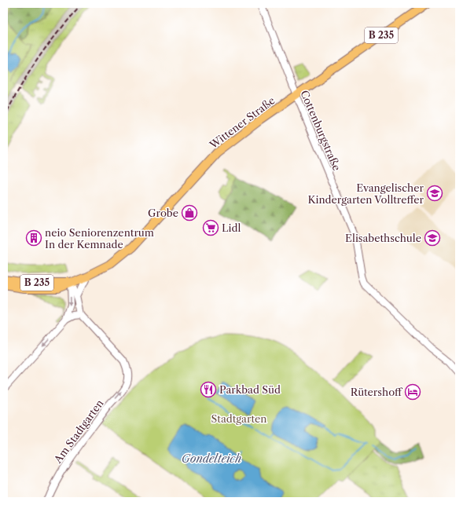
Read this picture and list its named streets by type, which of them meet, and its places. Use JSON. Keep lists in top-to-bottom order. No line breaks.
{"streets":{"main road":["B 235","Wittener Straße"],"street":["Cottenburgstraße","Am Stadtgarten"]},"crossings":[["B 235","Wittener Straße"],["Wittener Straße","Cottenburgstraße"]],"one_way":["Am Stadtgarten"],"water":["Gondelteich"],"parks":["Stadtgarten"],"places":{"school or university":["Evangelischer Kindergarten Volltreffer","Elisabethschule"],"shop":["Grobe"],"supermarket":["Lidl"],"building":["neio Seniorenzentrum In der Kemnade"],"restaurant":["Parkbad Süd"],"hotel":["Rütershoff"]}}
